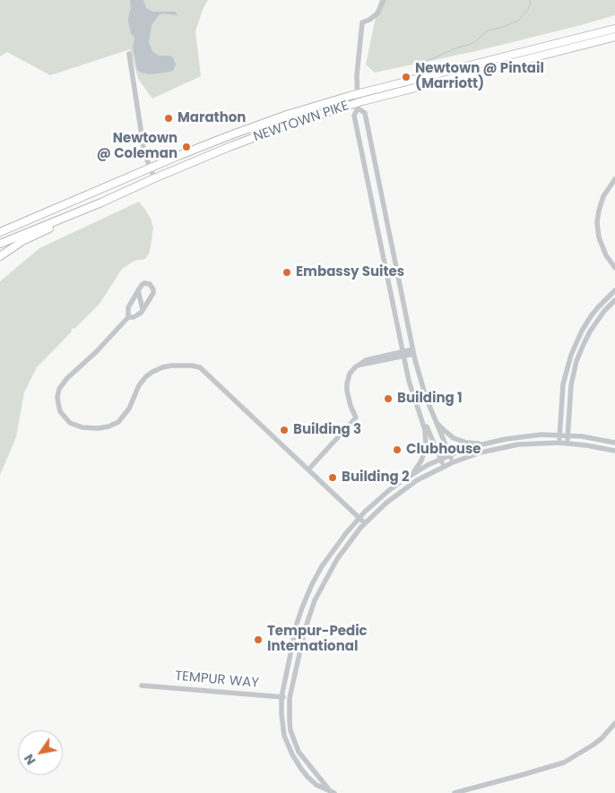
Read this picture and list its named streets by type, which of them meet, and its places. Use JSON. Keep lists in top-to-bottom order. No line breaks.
{"streets":{"highway":["NEWTOWN PIKE"],"street":["TEMPUR WAY"]},"places":["Newtown @ Pintail (Marriott)","Marathon","Newtown @ Coleman","Embassy Suites","Building 1","Building 3","Clubhouse","Building 2","Tempur-Pedic International"],"north":"bottom left"}
